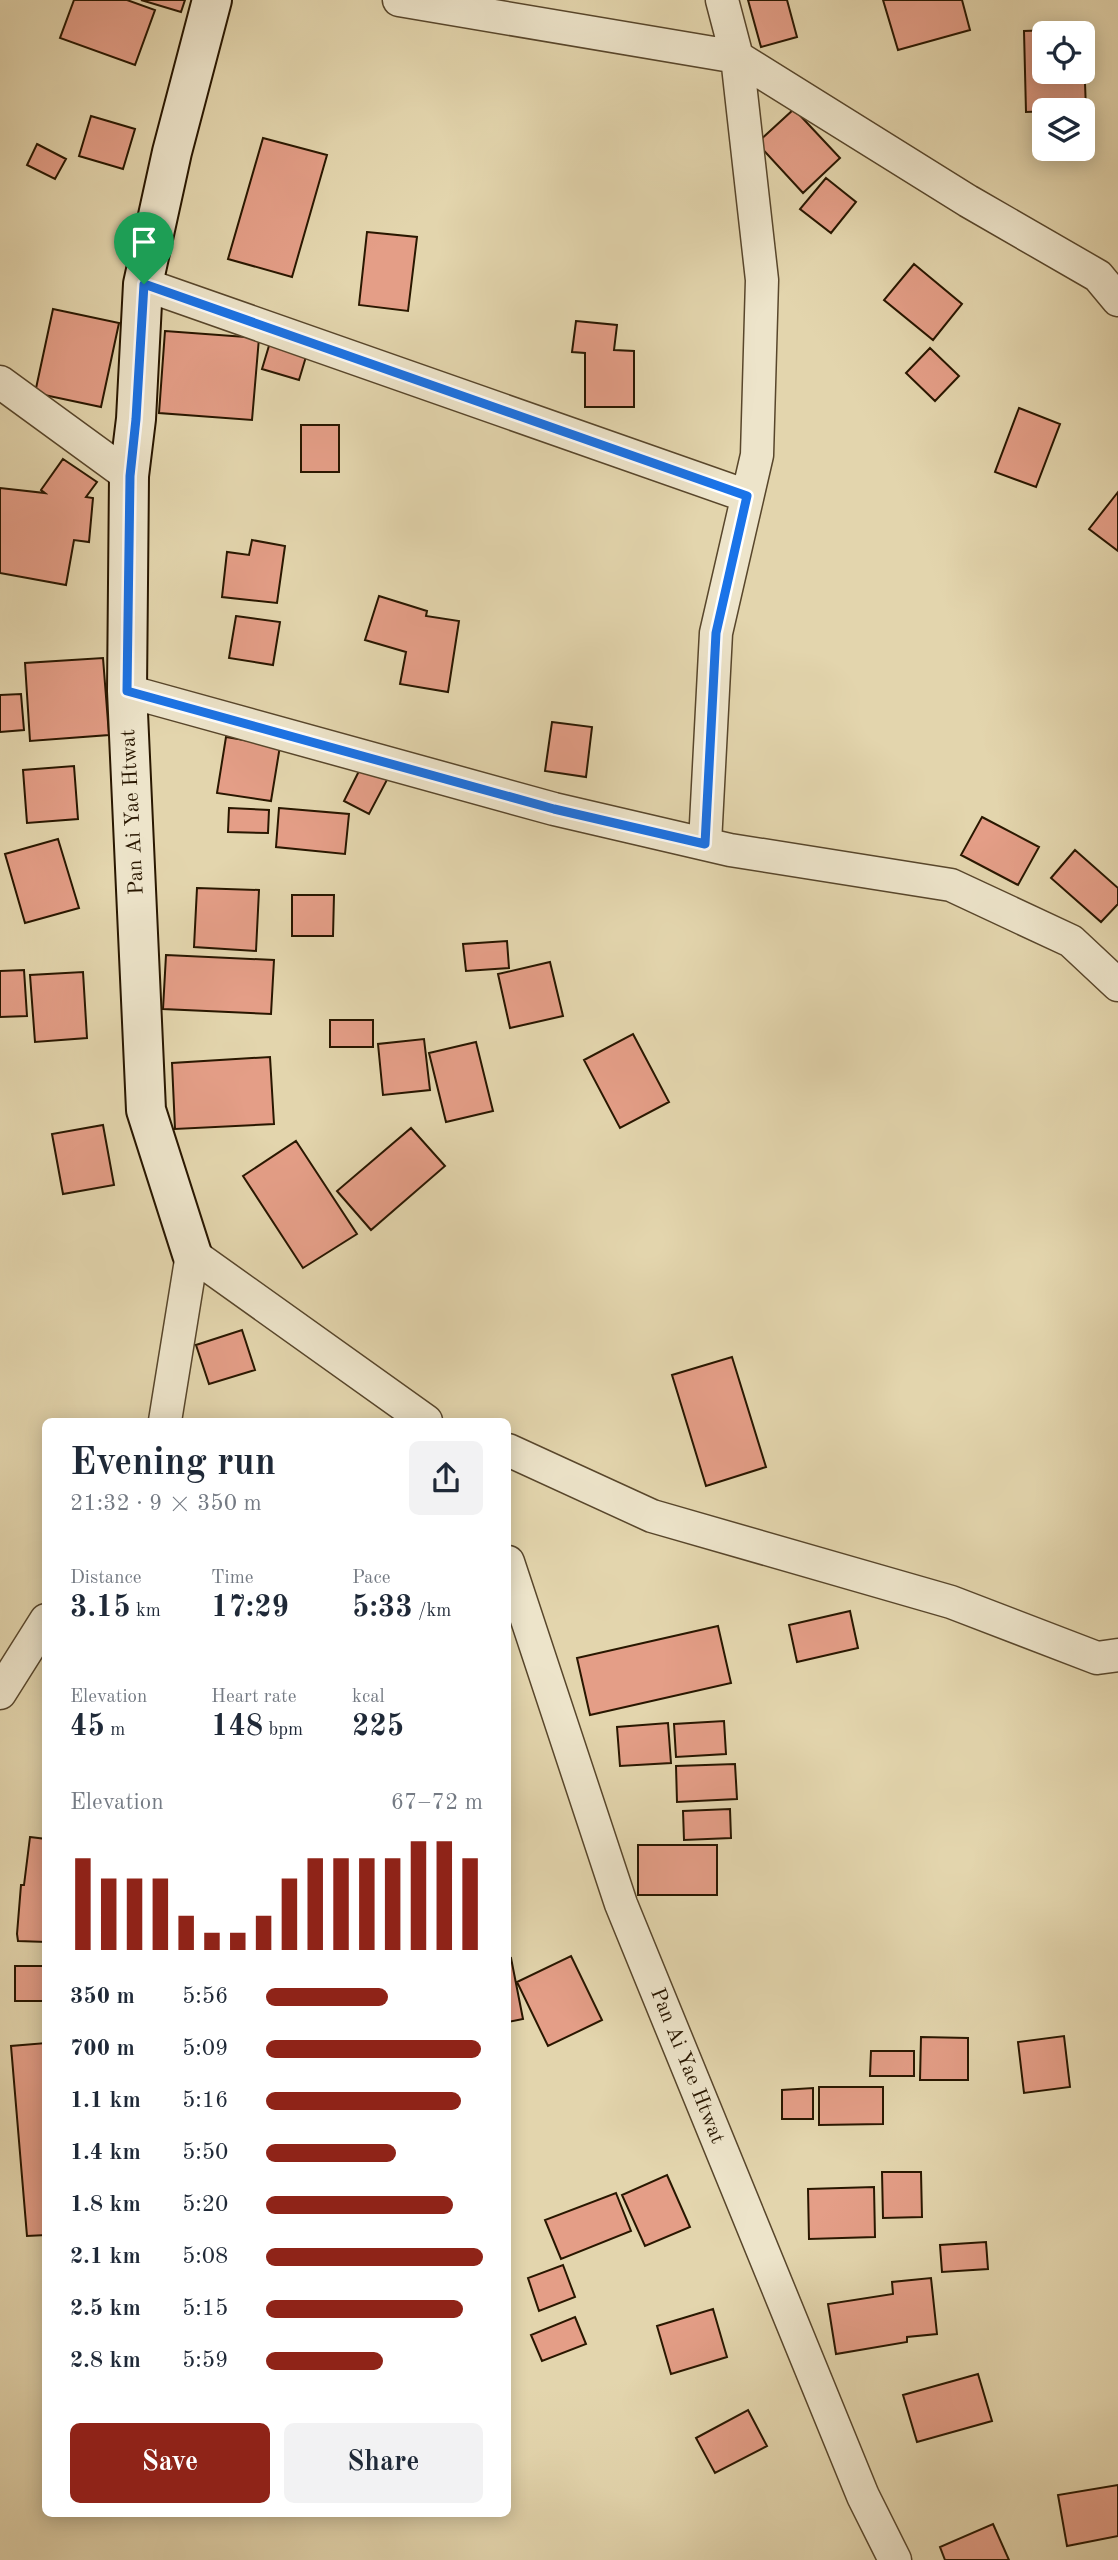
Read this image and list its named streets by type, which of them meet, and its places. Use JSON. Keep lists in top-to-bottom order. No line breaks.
{"streets":{"street":["Pan Ai Yae Htwat"]},"page":{"heading":["Evening run","21:32 · 9 × 350 m"],"stats":[["Distance","3.15 km"],["Time","17:29"],["Pace","5:33 /km"],["Elevation","45 m"],["Heart rate","148 bpm"],["kcal","225"]],"chart":["Elevation","67–72 m"],"list":[{"name":"350 m","note":"5:56"},{"name":"700 m","note":"5:09"},{"name":"1.1 km","note":"5:16"},{"name":"1.4 km","note":"5:50"},{"name":"1.8 km","note":"5:20"},{"name":"2.1 km","note":"5:08"},{"name":"2.5 km","note":"5:15"},{"name":"2.8 km","note":"5:59"}],"buttons":["Save","Share"]}}
